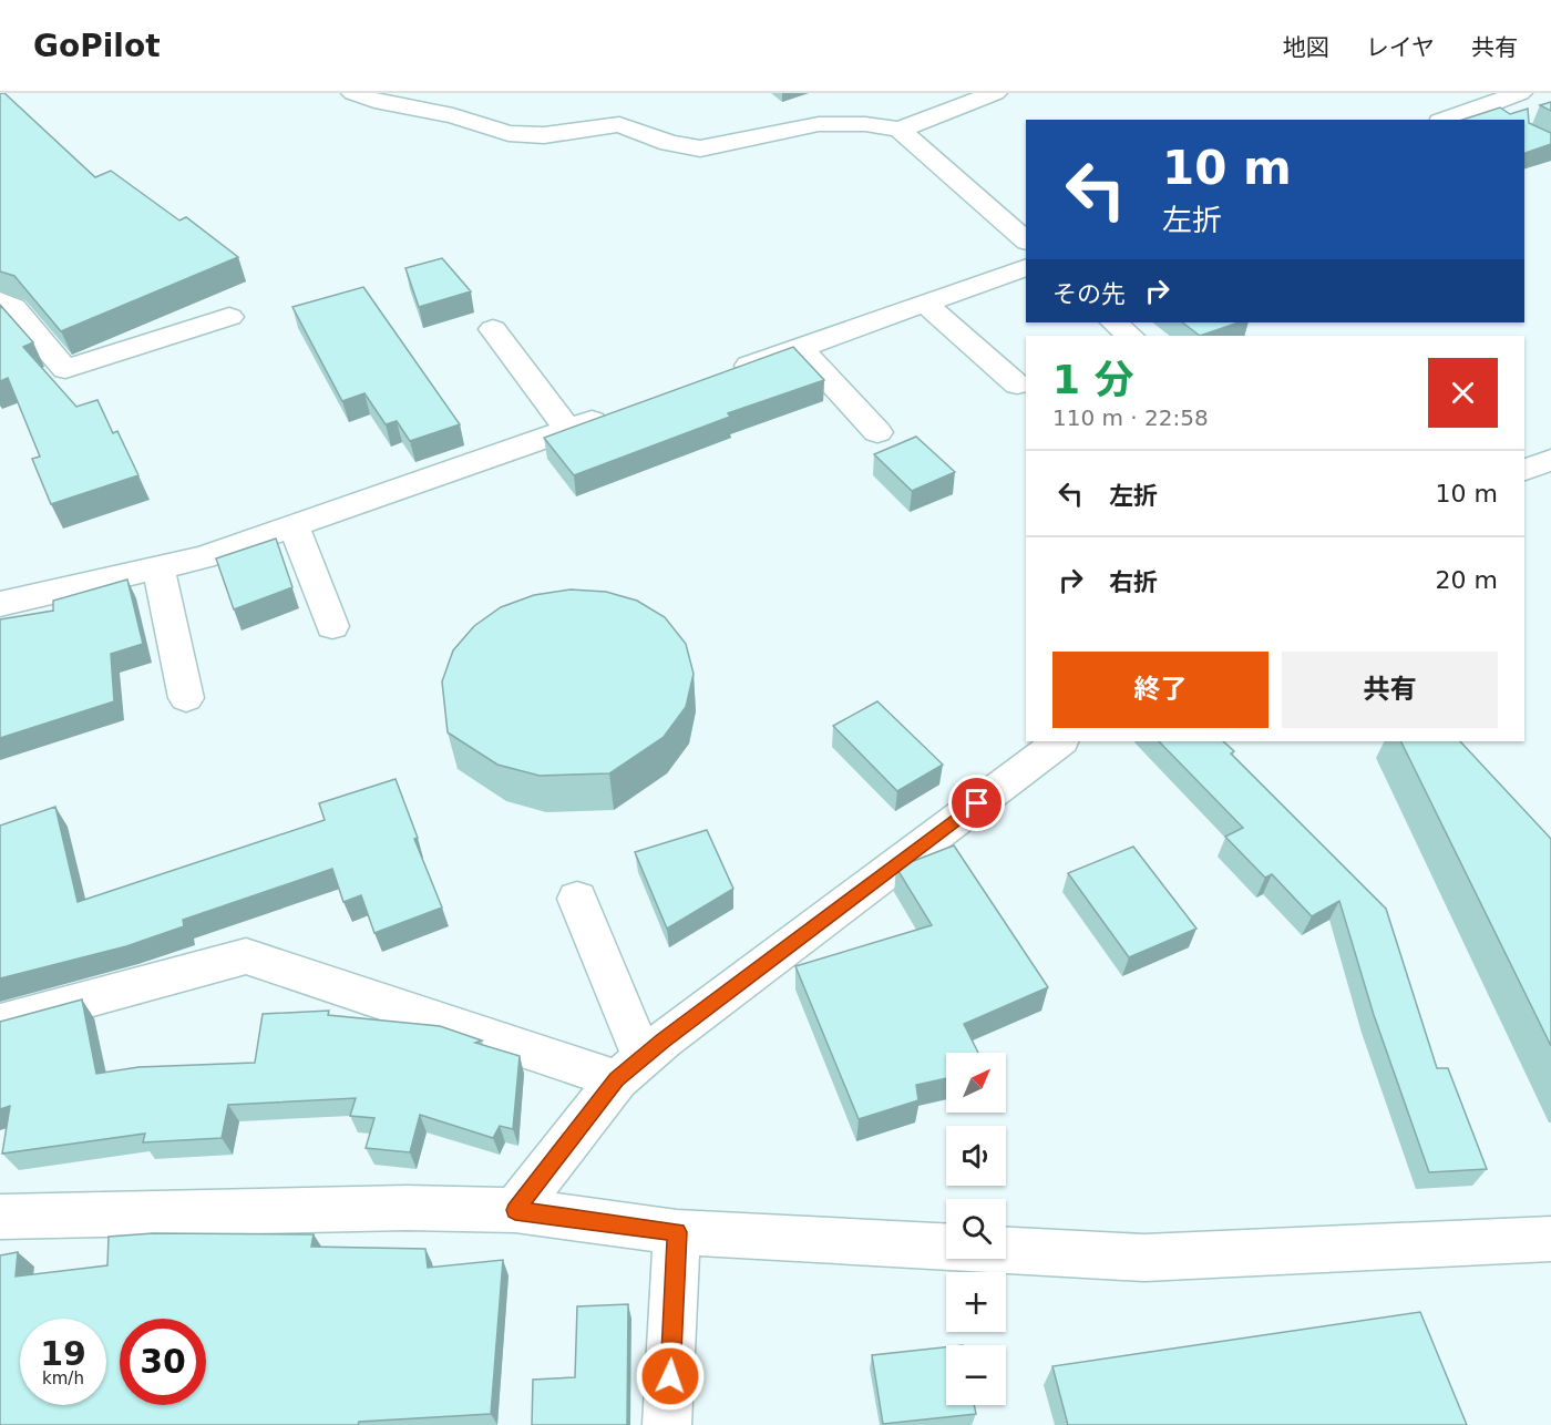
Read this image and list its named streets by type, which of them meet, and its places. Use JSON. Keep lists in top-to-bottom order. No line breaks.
{"north":"top right","page":{"header":"GoPilot","nav":["地図","レイヤ","共有"],"turn":["10 m","左折"],"then":"その先","heading":["1 分","110 m · 22:58"],"list":[{"name":"左折","value":"10 m"},{"name":"右折","value":"20 m"}],"buttons":["終了","共有"],"map_buttons":["+","−"],"speed":"19 km/h","limit":"30"}}
